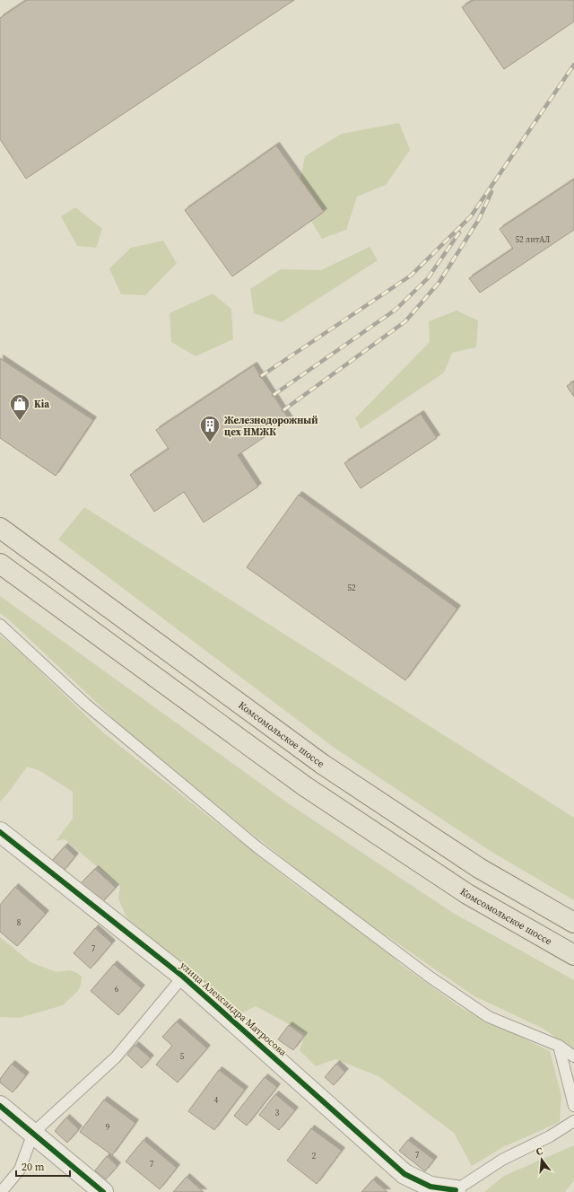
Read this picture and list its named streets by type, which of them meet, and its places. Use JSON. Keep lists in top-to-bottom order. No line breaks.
{"streets":{"main road":["Комсомольское шоссе"],"street":["улица Александра Матросова"]},"places":{"shop":["Kia"],"building":["Железнодорожный цех НМЖК"]},"house_numbers":["52 литАЛ","52","8","7","6","5","4","3","9","7","2","7"],"scale_bar":"20 m","north":"top"}
